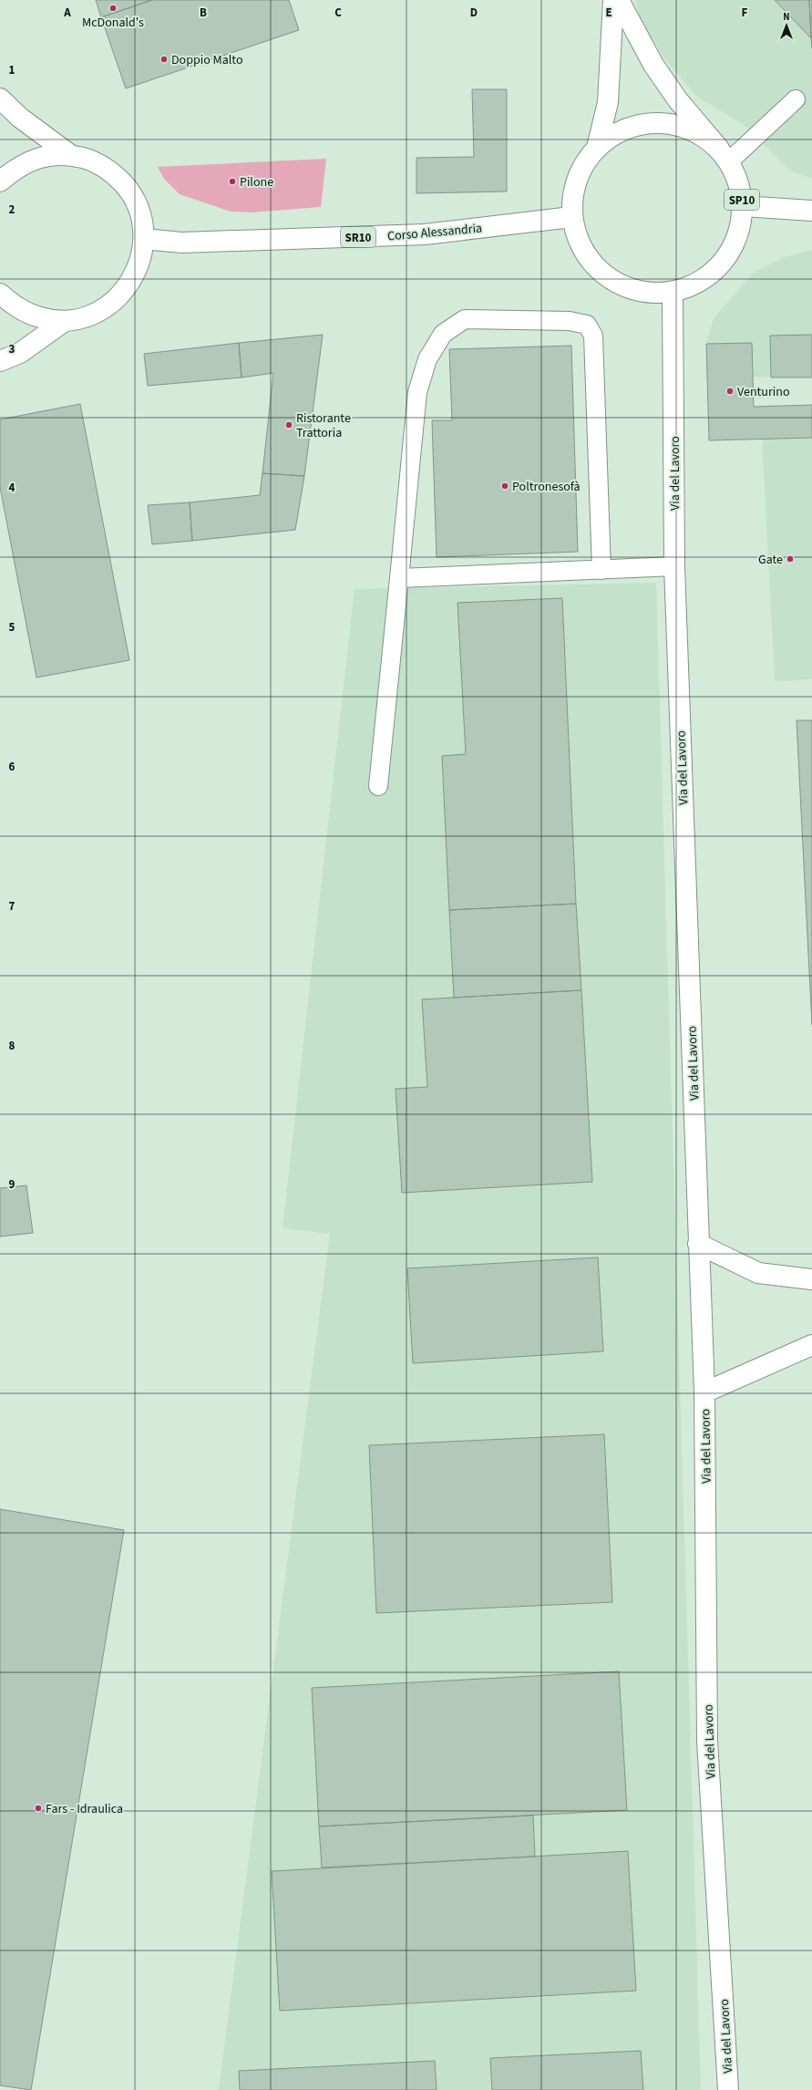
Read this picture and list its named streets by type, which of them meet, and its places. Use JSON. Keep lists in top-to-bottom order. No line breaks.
{"streets":{"street":["SP10","Corso Alessandria","SR10","Via del Lavoro"]},"crossings":[["SP10","Corso Alessandria"],["SP10","Via del Lavoro"]],"places":["McDonald's","Doppio Malto","Pilone","Venturino","Ristorante Trattoria","Poltronesofà","Gate","Fars - Idraulica"],"north":"top","grid":{"columns":["A","B","C","D","E","F"],"rows":["1","2","3","4","5","6","7","8","9"]}}
